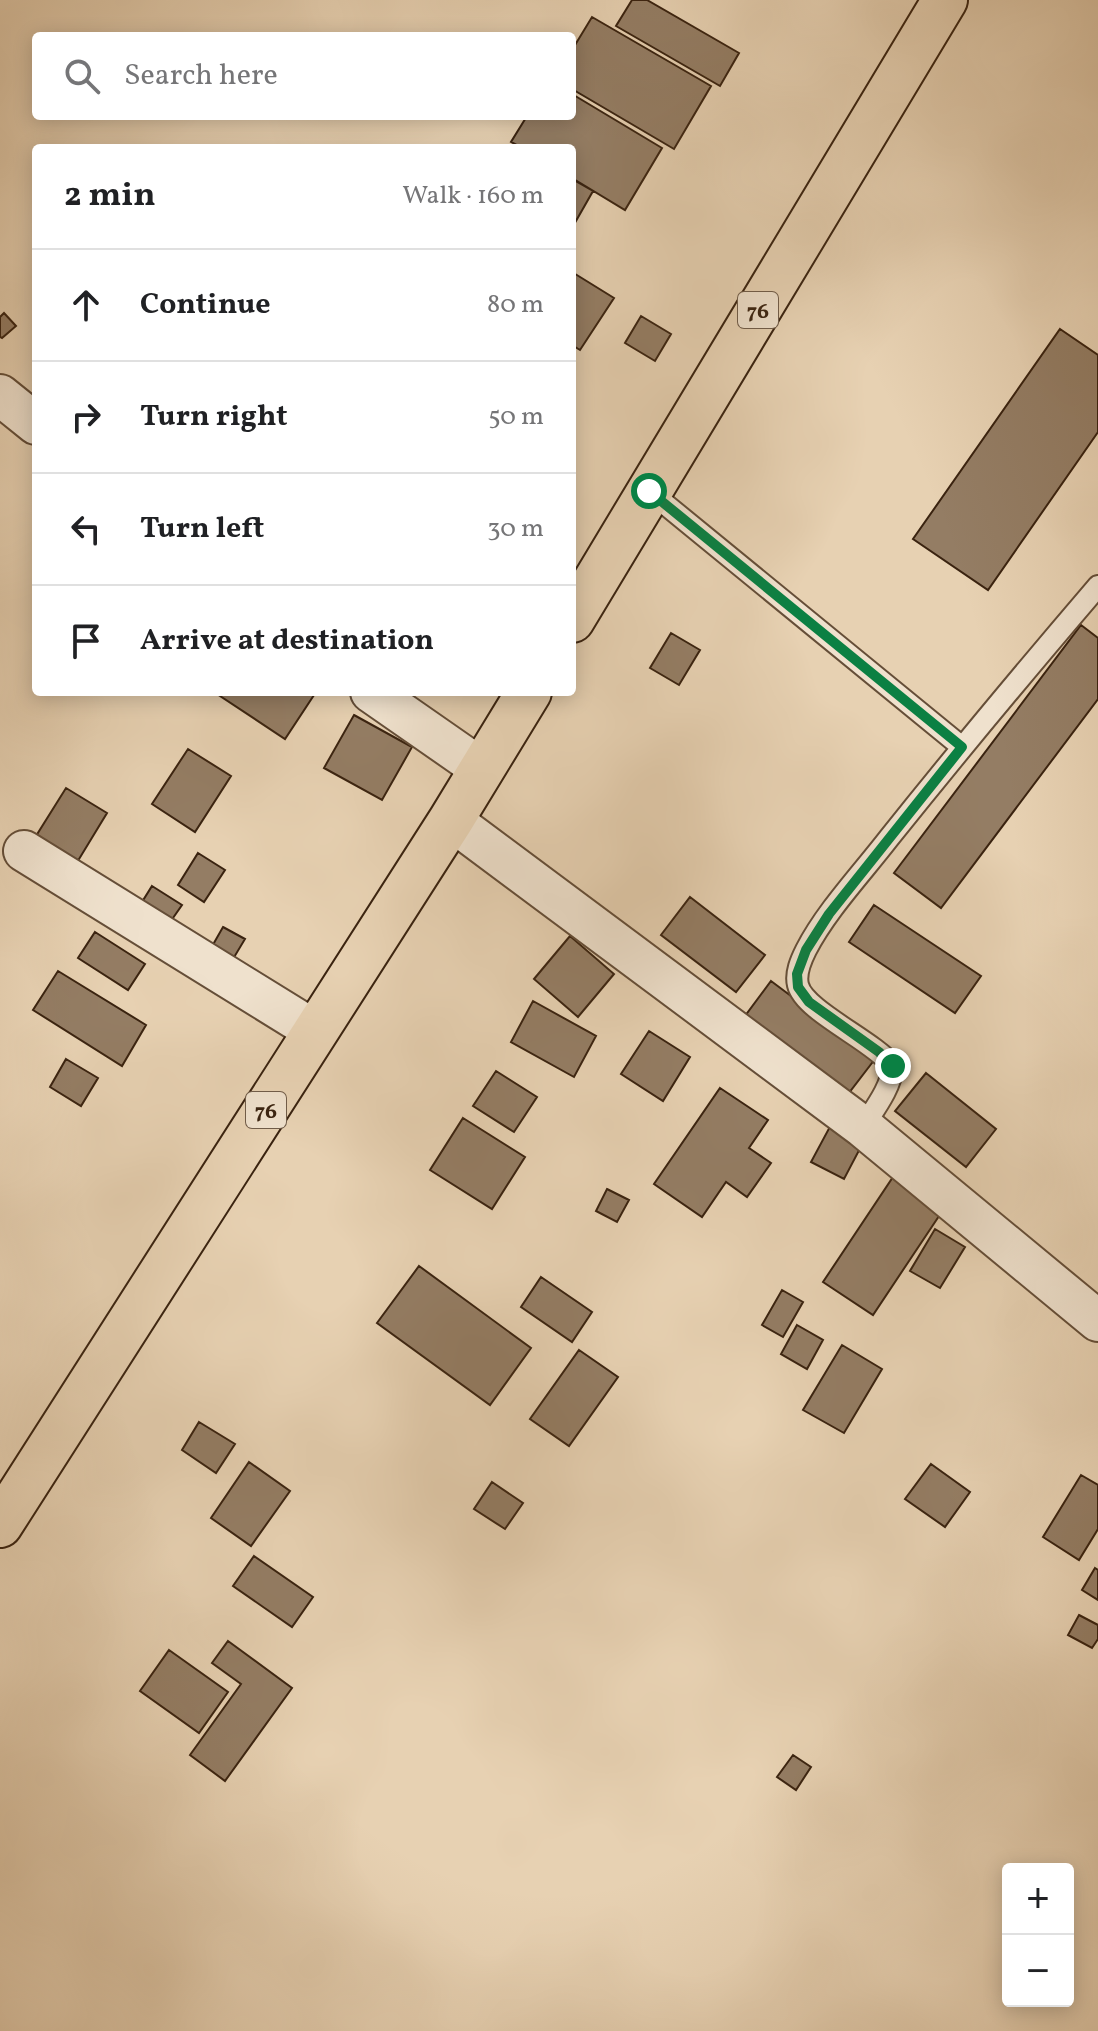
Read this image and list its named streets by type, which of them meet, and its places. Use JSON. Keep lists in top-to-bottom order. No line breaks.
{"streets":{"highway":["76"]},"page":{"search":"Search here","heading":["2 min","Walk · 160 m"],"list":[["Continue","80 m"],["Turn right","50 m"],["Turn left","30 m"],"Arrive at destination"],"map_buttons":["+","−"]}}
